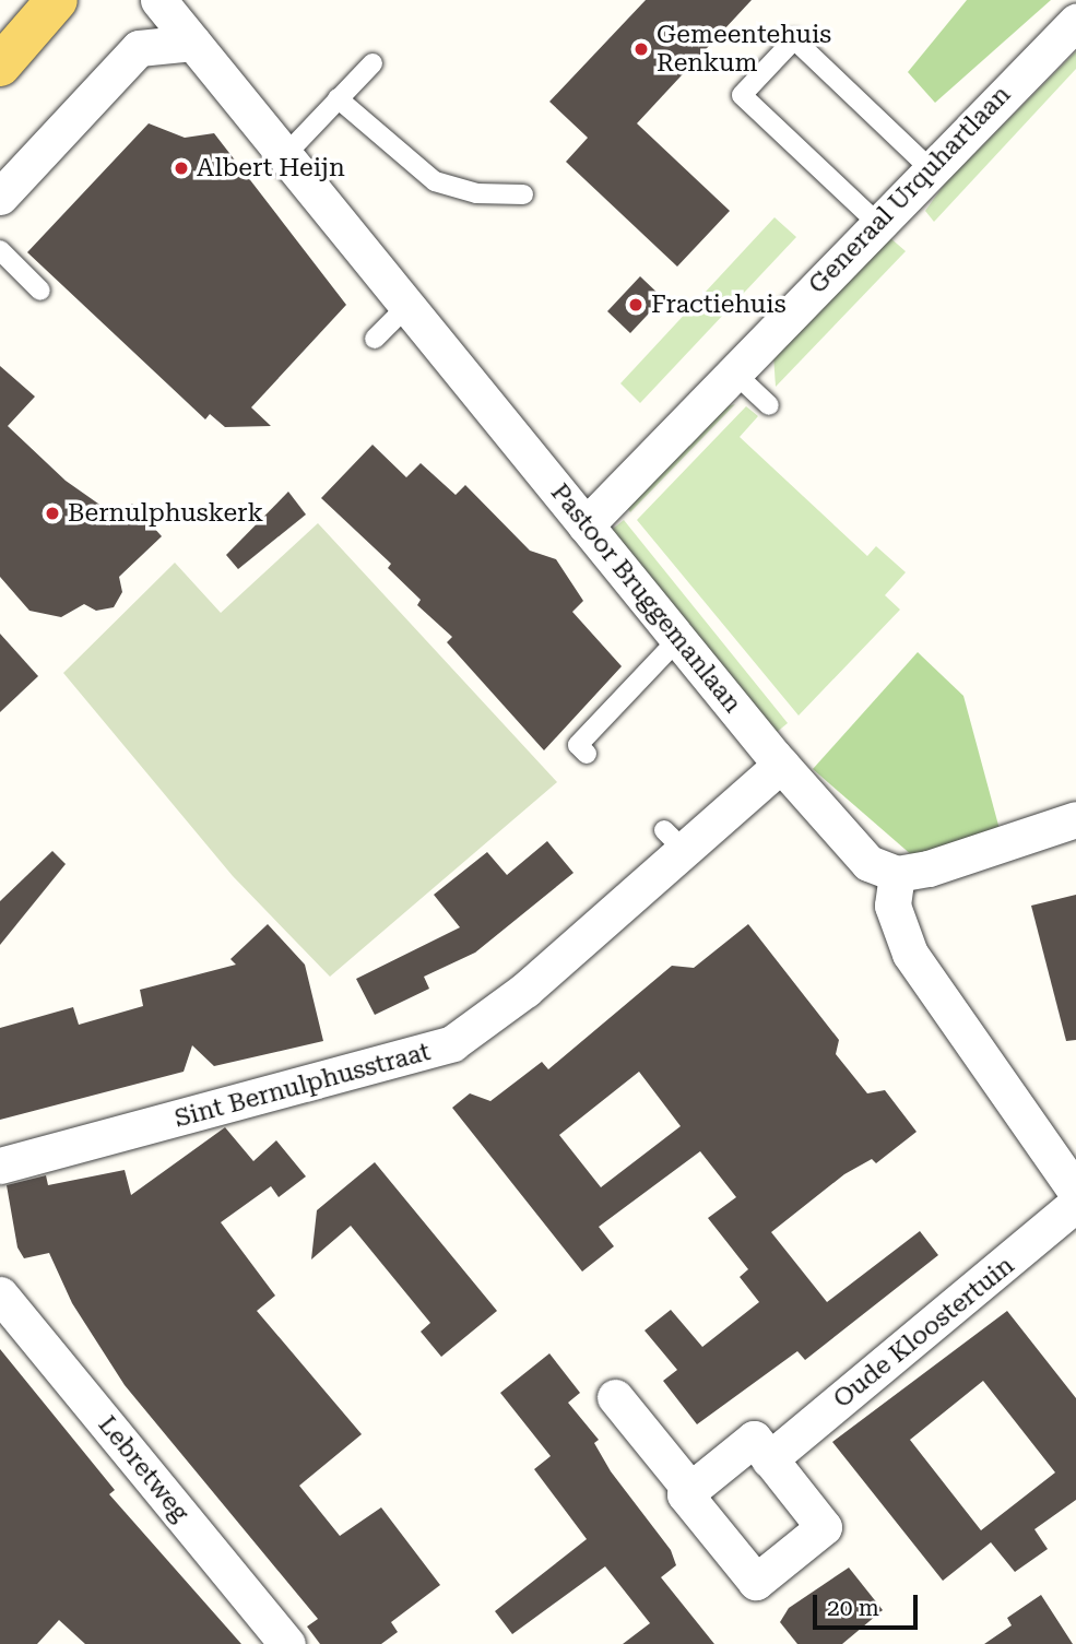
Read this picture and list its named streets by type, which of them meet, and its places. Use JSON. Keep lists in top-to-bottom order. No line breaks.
{"streets":{"street":["Generaal Urquhartlaan","Pastoor Bruggemanlaan","Sint Bernulphusstraat","Oude Kloostertuin","Lebretweg"]},"crossings":[["Generaal Urquhartlaan","Pastoor Bruggemanlaan"],["Pastoor Bruggemanlaan","Sint Bernulphusstraat"]],"places":["Gemeentehuis Renkum","Albert Heijn","Fractiehuis","Bernulphuskerk"],"scale_bar":"20 m"}
